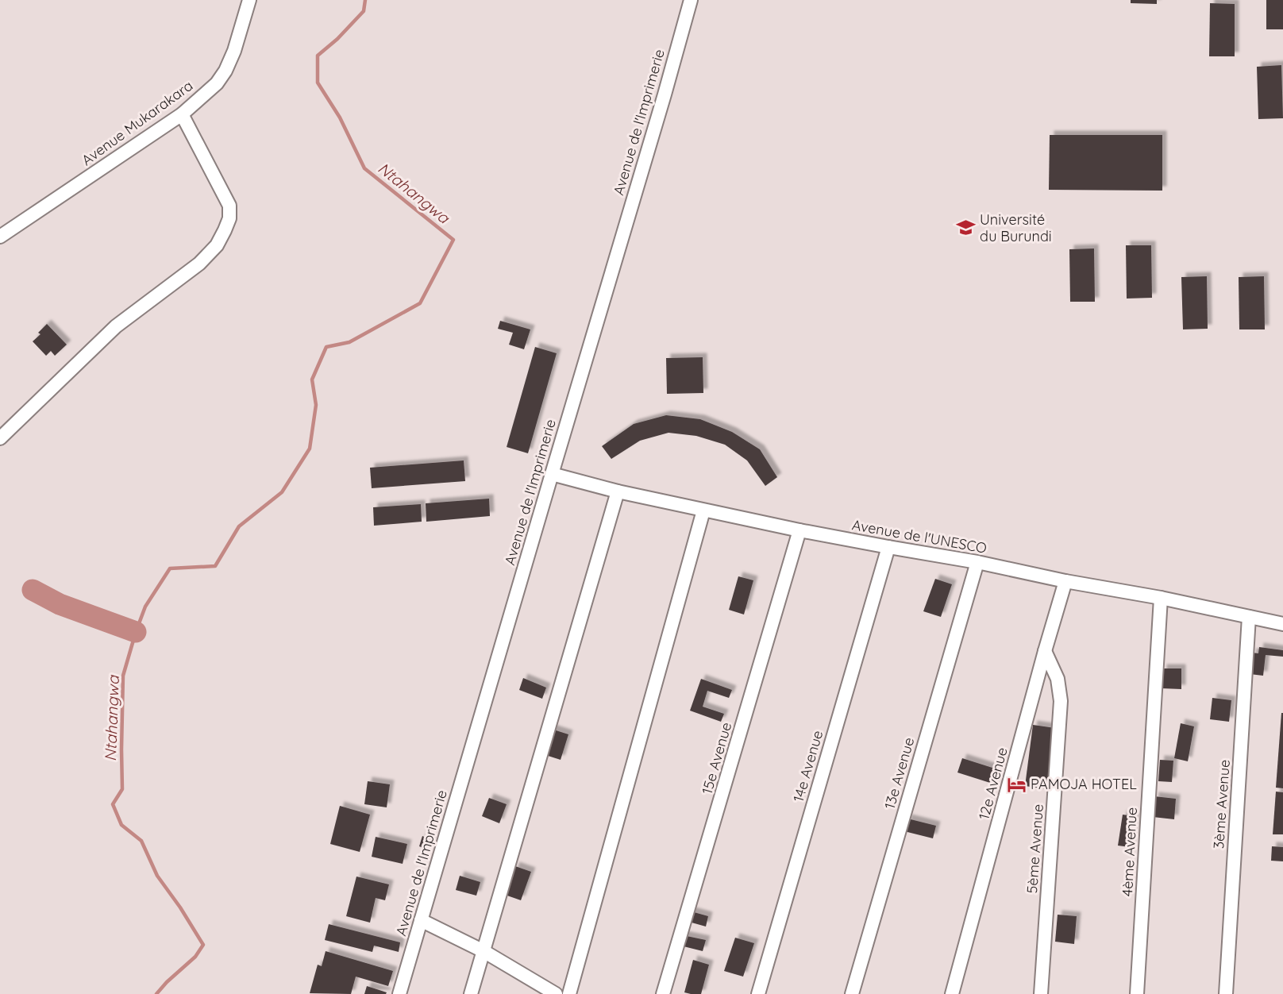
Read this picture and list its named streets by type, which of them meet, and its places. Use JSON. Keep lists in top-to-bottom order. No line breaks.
{"streets":{"street":["Avenue de l'Imprimerie","Avenue Mukarakara","Avenue de l'UNESCO","15e Avenue","14e Avenue","13e Avenue","12e Avenue","3ème Avenue","5ème Avenue","4ème Avenue"]},"crossings":[["Avenue de l'Imprimerie","Avenue de l'UNESCO"],["Avenue de l'UNESCO","15e Avenue"],["Avenue de l'UNESCO","14e Avenue"],["Avenue de l'UNESCO","13e Avenue"],["Avenue de l'UNESCO","12e Avenue"],["Avenue de l'UNESCO","3ème Avenue"],["Avenue de l'UNESCO","4ème Avenue"],["12e Avenue","5ème Avenue"]],"water":["Ntahangwa"],"places":{"school or university":["Université du Burundi"],"hotel":["PAMOJA HOTEL"]}}
